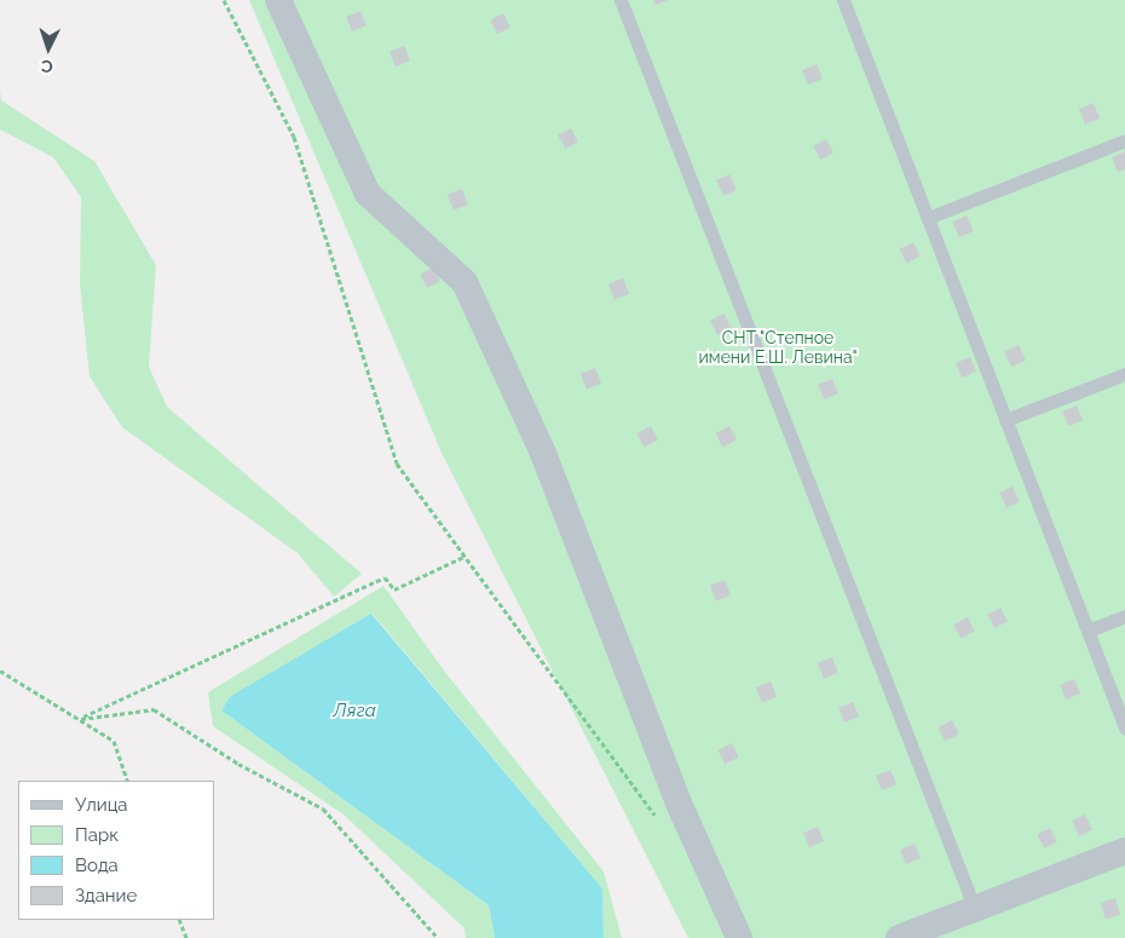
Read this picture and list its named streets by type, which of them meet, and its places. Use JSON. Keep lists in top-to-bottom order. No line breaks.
{"water":["Ляга"],"parks":["СНТ \"Степное имени Е.Ш. Левина\""],"legend":["Улица","Парк","Вода","Здание"],"north":"bottom"}
